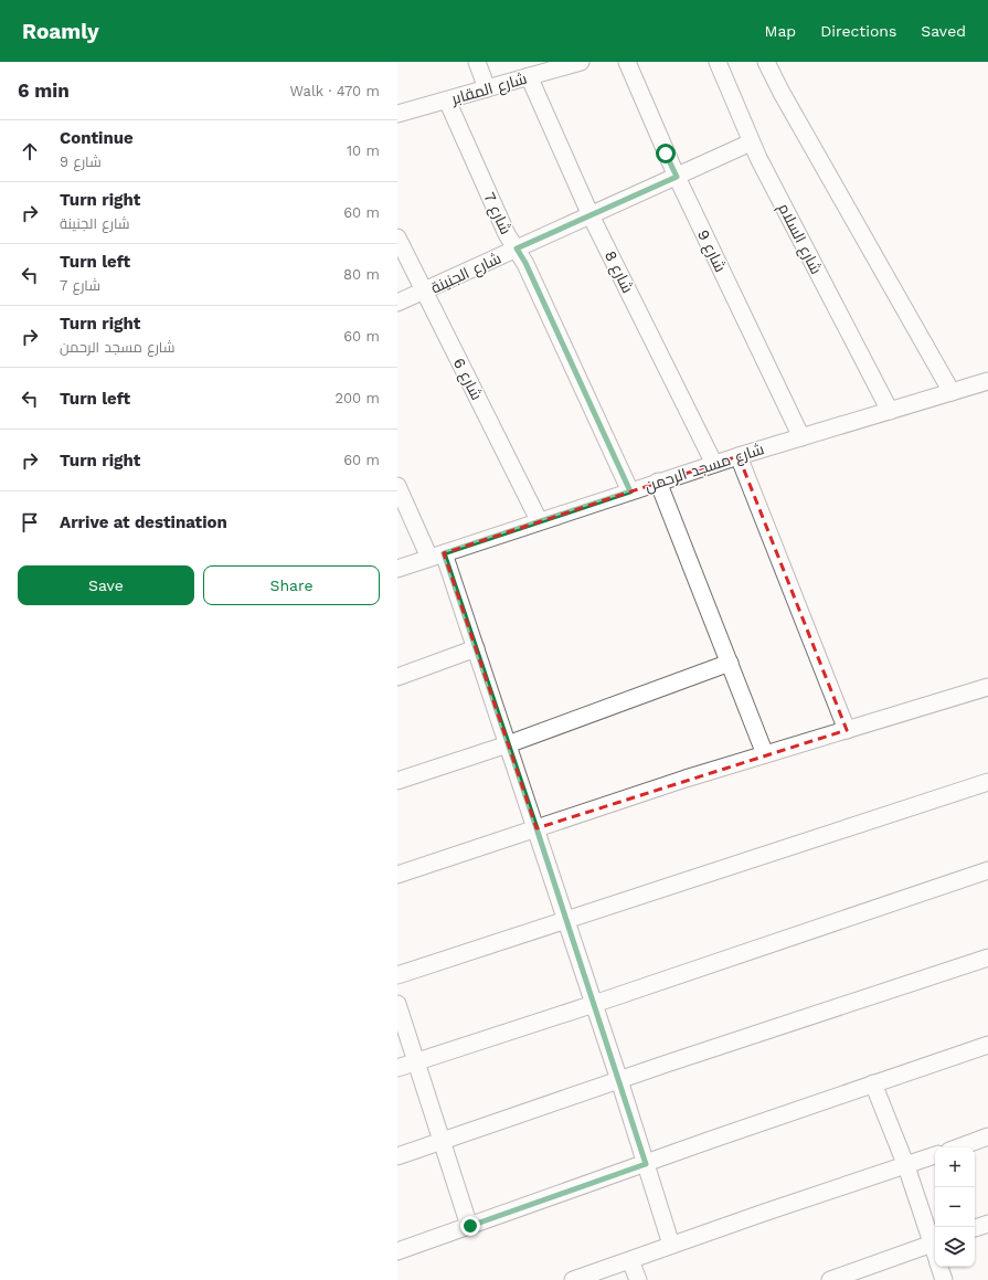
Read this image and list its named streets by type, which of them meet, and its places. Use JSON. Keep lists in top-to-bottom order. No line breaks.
{"streets":{"street":["شارع المقابر","شارع 7","شارع السلام","شارع 9","شارع 8","شارع الجنينة","شارع 6","شارع مسجد الرحمن"]},"crossings":[["شارع المقابر","شارع 7"],["شارع المقابر","شارع 8"],["شارع 7","شارع الجنينة"],["شارع 7","شارع مسجد الرحمن"],["شارع السلام","شارع الجنينة"],["شارع السلام","شارع مسجد الرحمن"],["شارع 9","شارع الجنينة"],["شارع 9","شارع مسجد الرحمن"],["شارع 8","شارع الجنينة"],["شارع 8","شارع مسجد الرحمن"],["شارع الجنينة","شارع 6"],["شارع 6","شارع مسجد الرحمن"]],"page":{"header":"Roamly","nav":["Map","Directions","Saved"],"heading":["6 min","Walk · 470 m"],"list":[["Continue","شارع 9","10 m"],["Turn right","شارع الجنينة","60 m"],["Turn left","شارع 7","80 m"],["Turn right","شارع مسجد الرحمن","60 m"],["Turn left","200 m"],["Turn right","60 m"],"Arrive at destination"],"buttons":["Save","Share"],"map_buttons":["+","−"]}}
